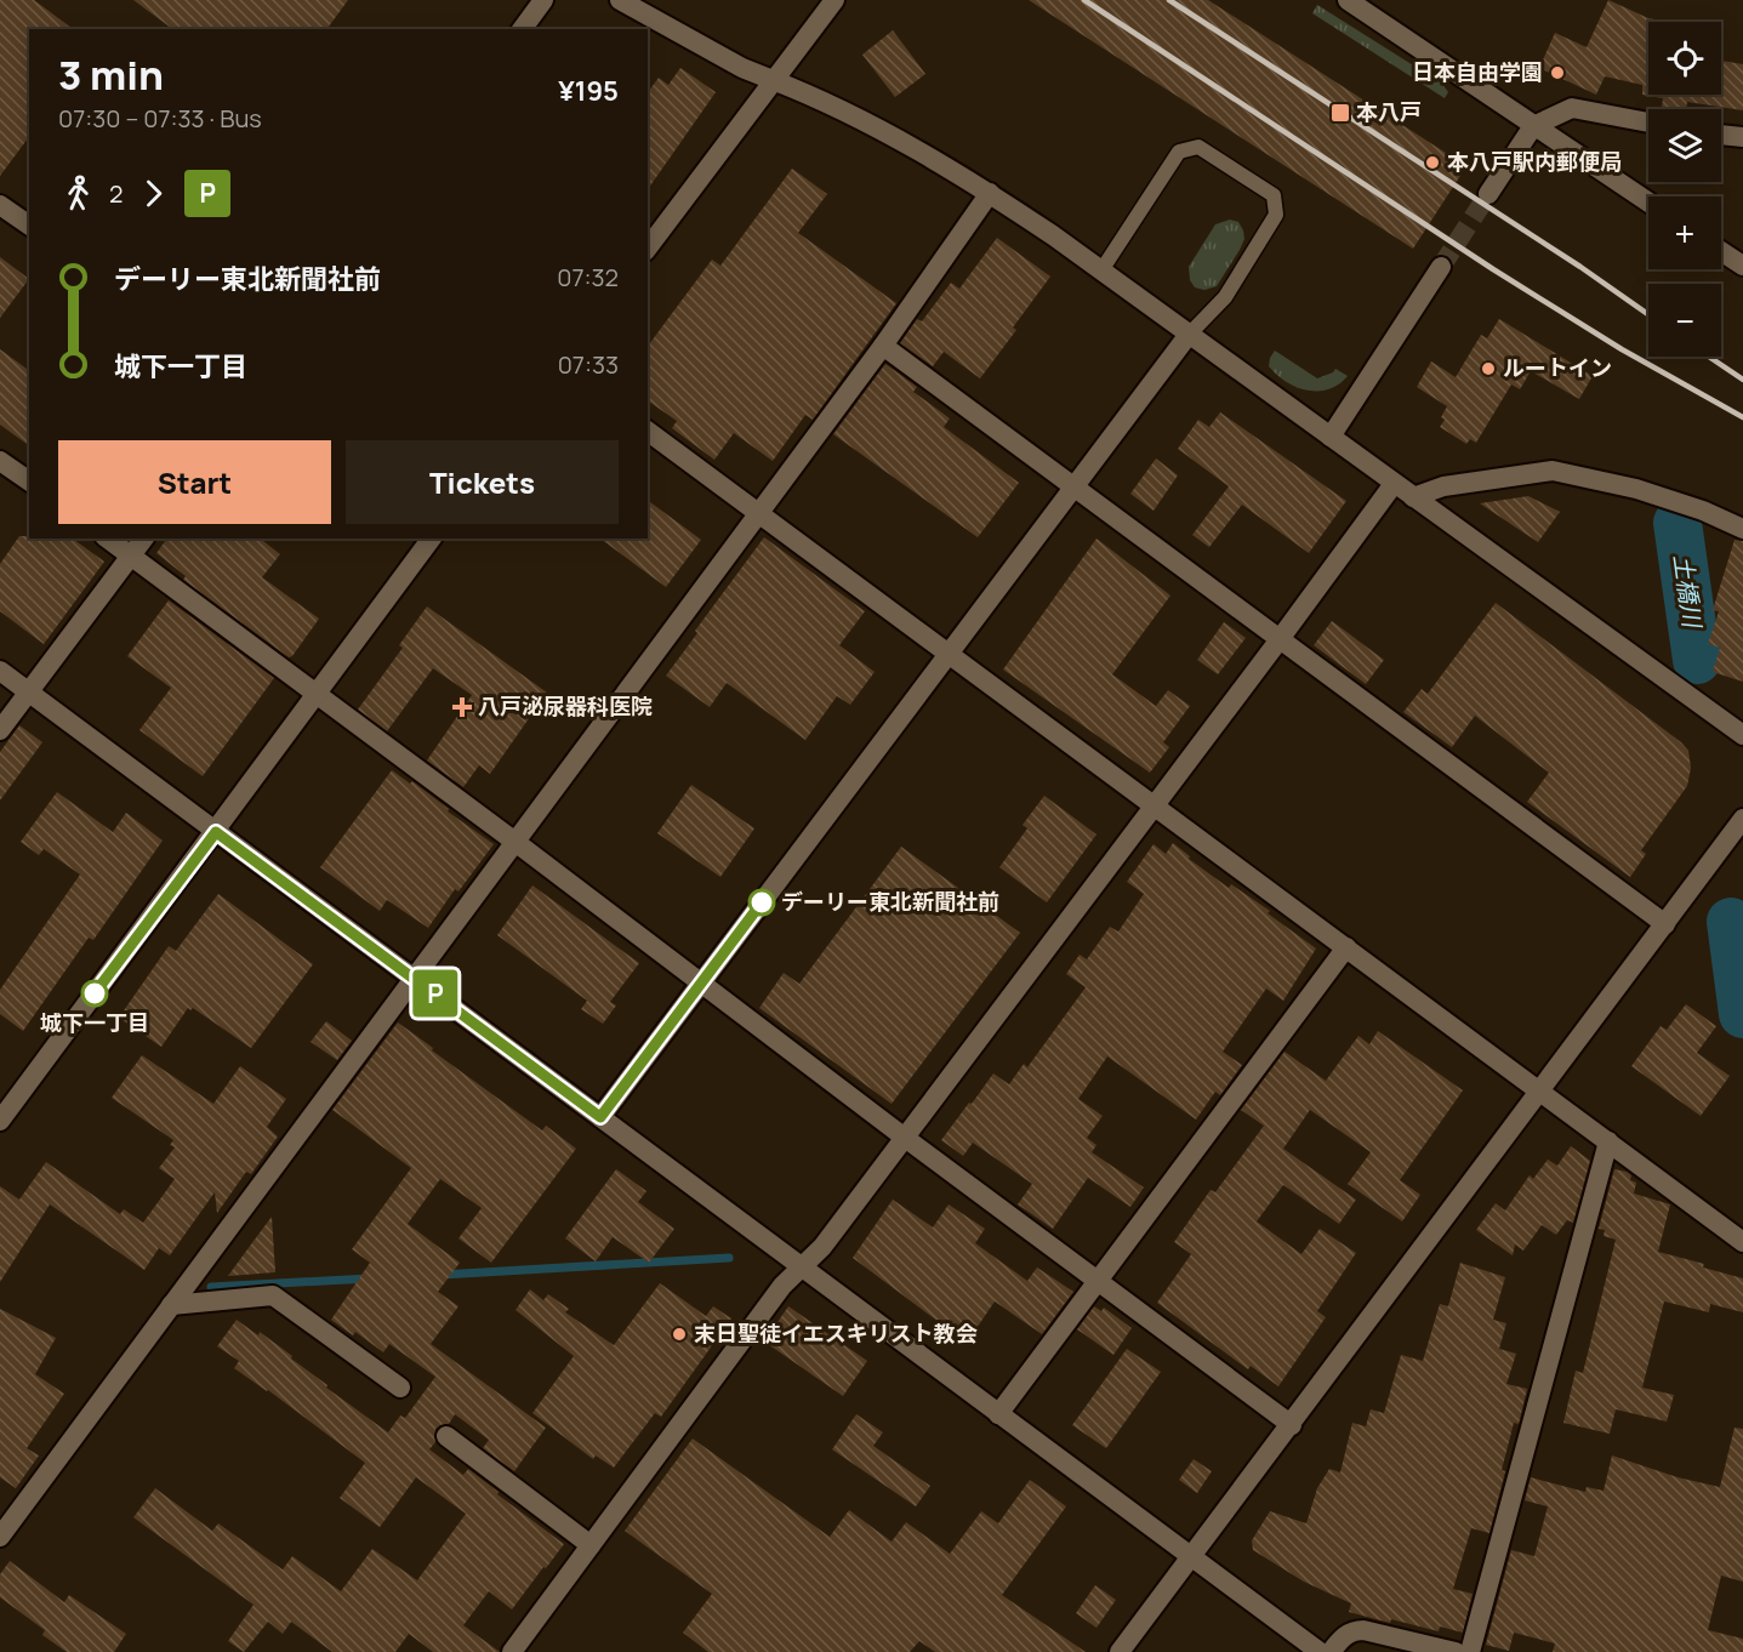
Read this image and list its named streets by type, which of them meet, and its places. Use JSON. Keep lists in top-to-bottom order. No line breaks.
{"water":["土橋川"],"places":{"other":["日本自由学園","本八戸駅内郵便局","ルートイン","デーリー東北新聞社前","城下一丁目","末日聖徒イエスキリスト教会"],"transit":["本八戸"],"health":["八戸泌尿器科医院"]},"lines":["bus line P"],"page":{"on_map":"P","map_buttons":["+","−"],"heading":["3 min","07:30 – 07:33 · Bus","¥195"],"legs":["2","P"],"list":[{"name":"デーリー東北新聞社前","value":"07:32"},{"name":"城下一丁目","value":"07:33"}],"buttons":["Start","Tickets"]}}
